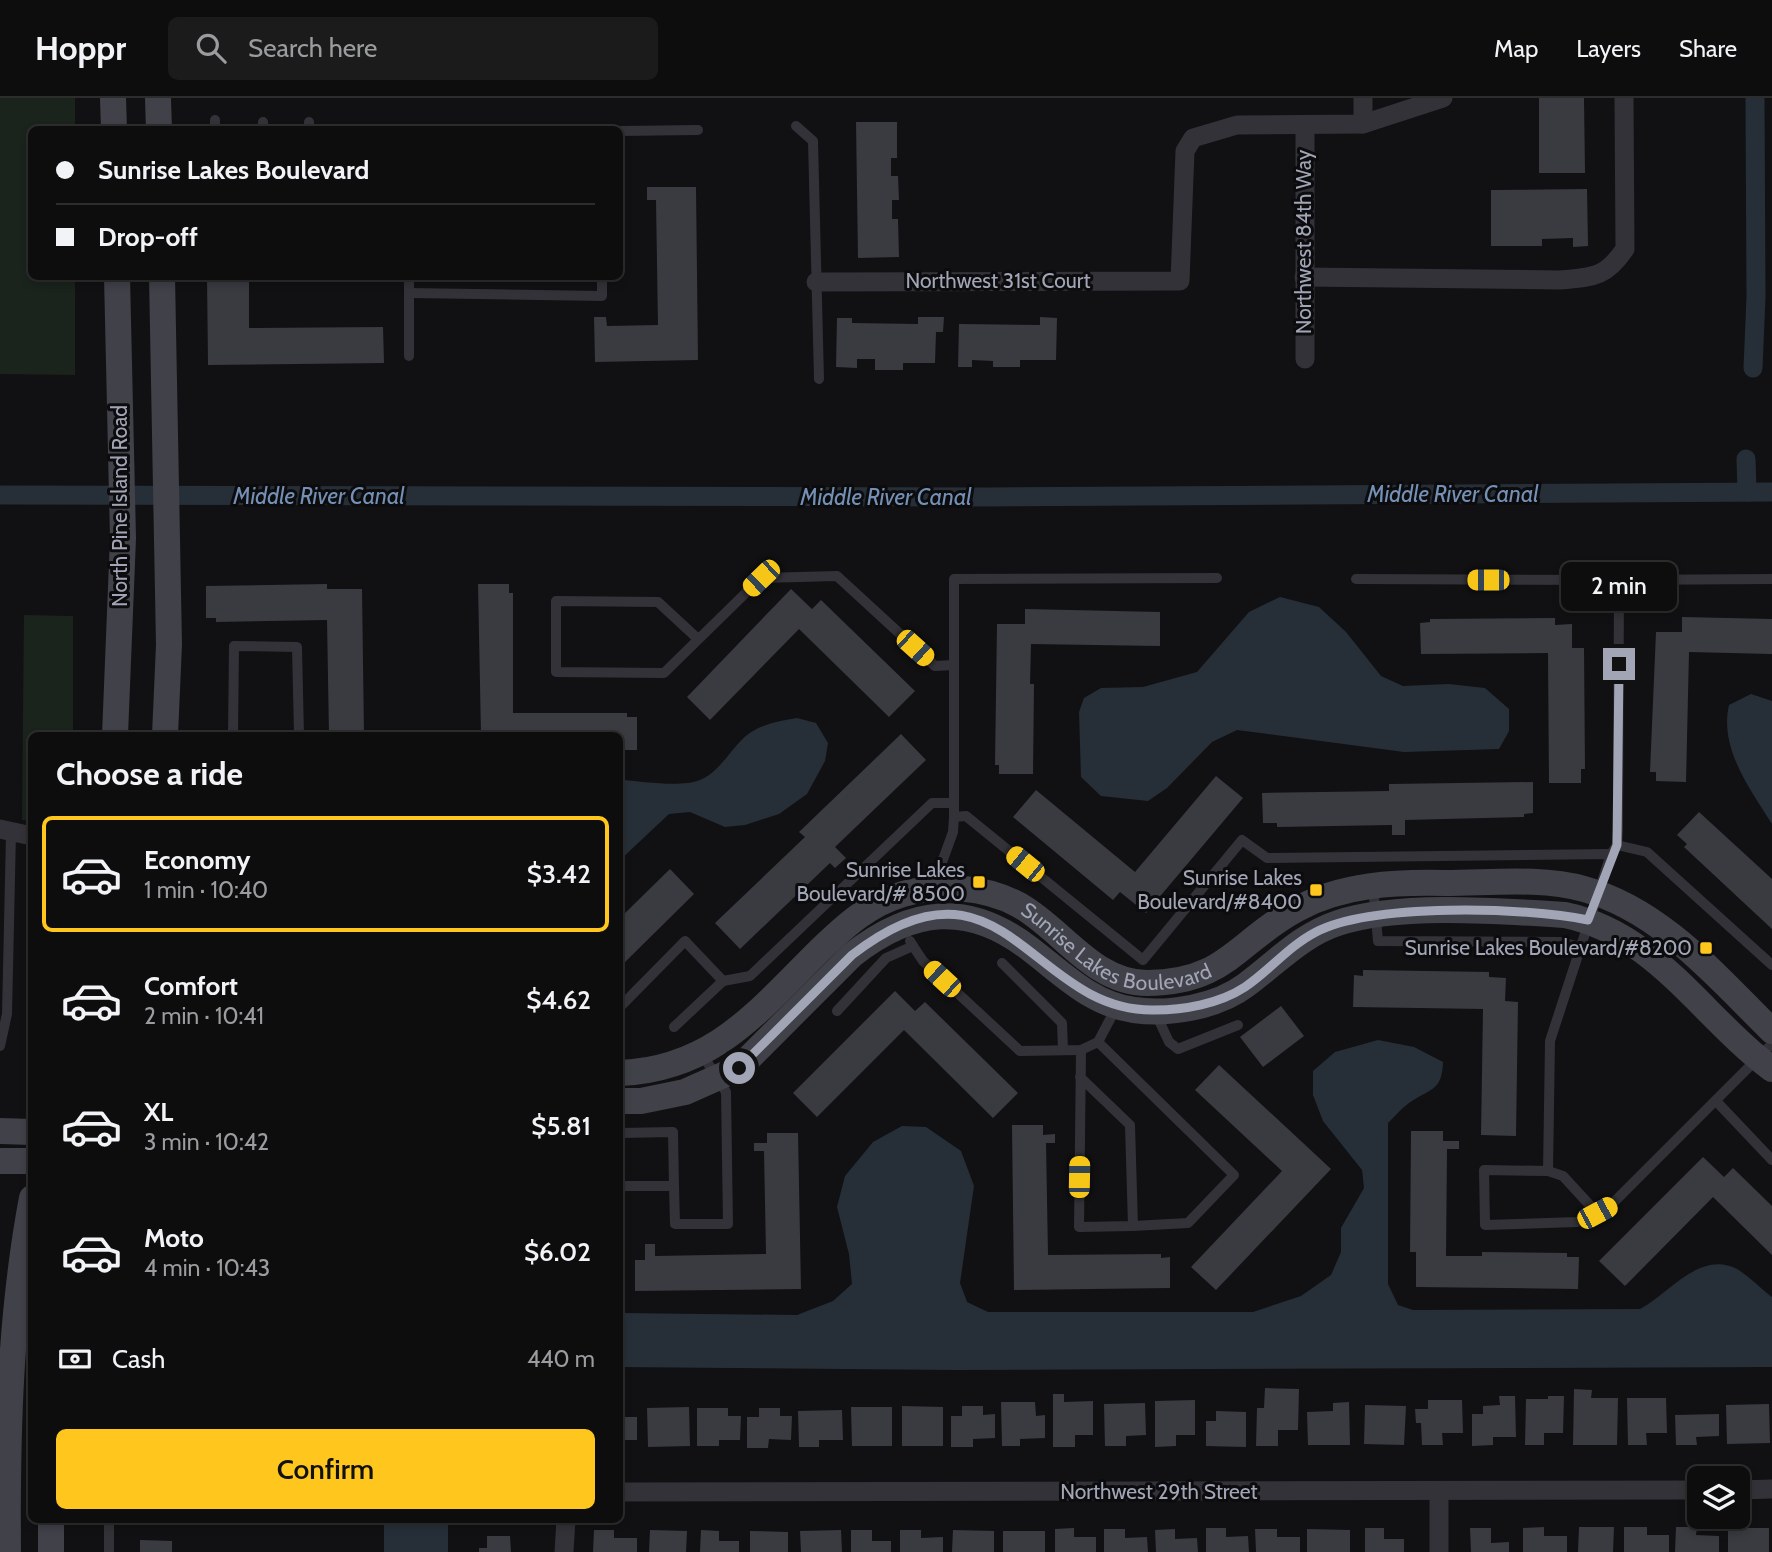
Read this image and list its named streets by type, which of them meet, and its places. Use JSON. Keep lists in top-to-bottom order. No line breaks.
{"streets":{"street":["Northwest 84th Way","Northwest 31st Court","North Pine Island Road","Sunrise Lakes Boulevard","Northwest 29th Street"]},"crossings":[["Northwest 84th Way","Northwest 31st Court"]],"water":["Middle River Canal"],"places":{"transit":["Sunrise Lakes Boulevard/# 8500","Sunrise Lakes Boulevard/#8400","Sunrise Lakes Boulevard/#8200"]},"page":{"header":"Hoppr","search":"Search here","nav":["Map","Layers","Share"],"banner":["Sunrise Lakes Boulevard","Drop-off"],"bubble":"2 min","heading":"Choose a ride","list":[{"name":"Economy","note":"1 min · 10:40","value":"$3.42"},{"name":"Comfort","note":"2 min · 10:41","value":"$4.62"},{"name":"XL","note":"3 min · 10:42","value":"$5.81"},{"name":"Moto","note":"4 min · 10:43","value":"$6.02"}],"pay":["Cash","440 m"],"buttons":"Confirm"}}
